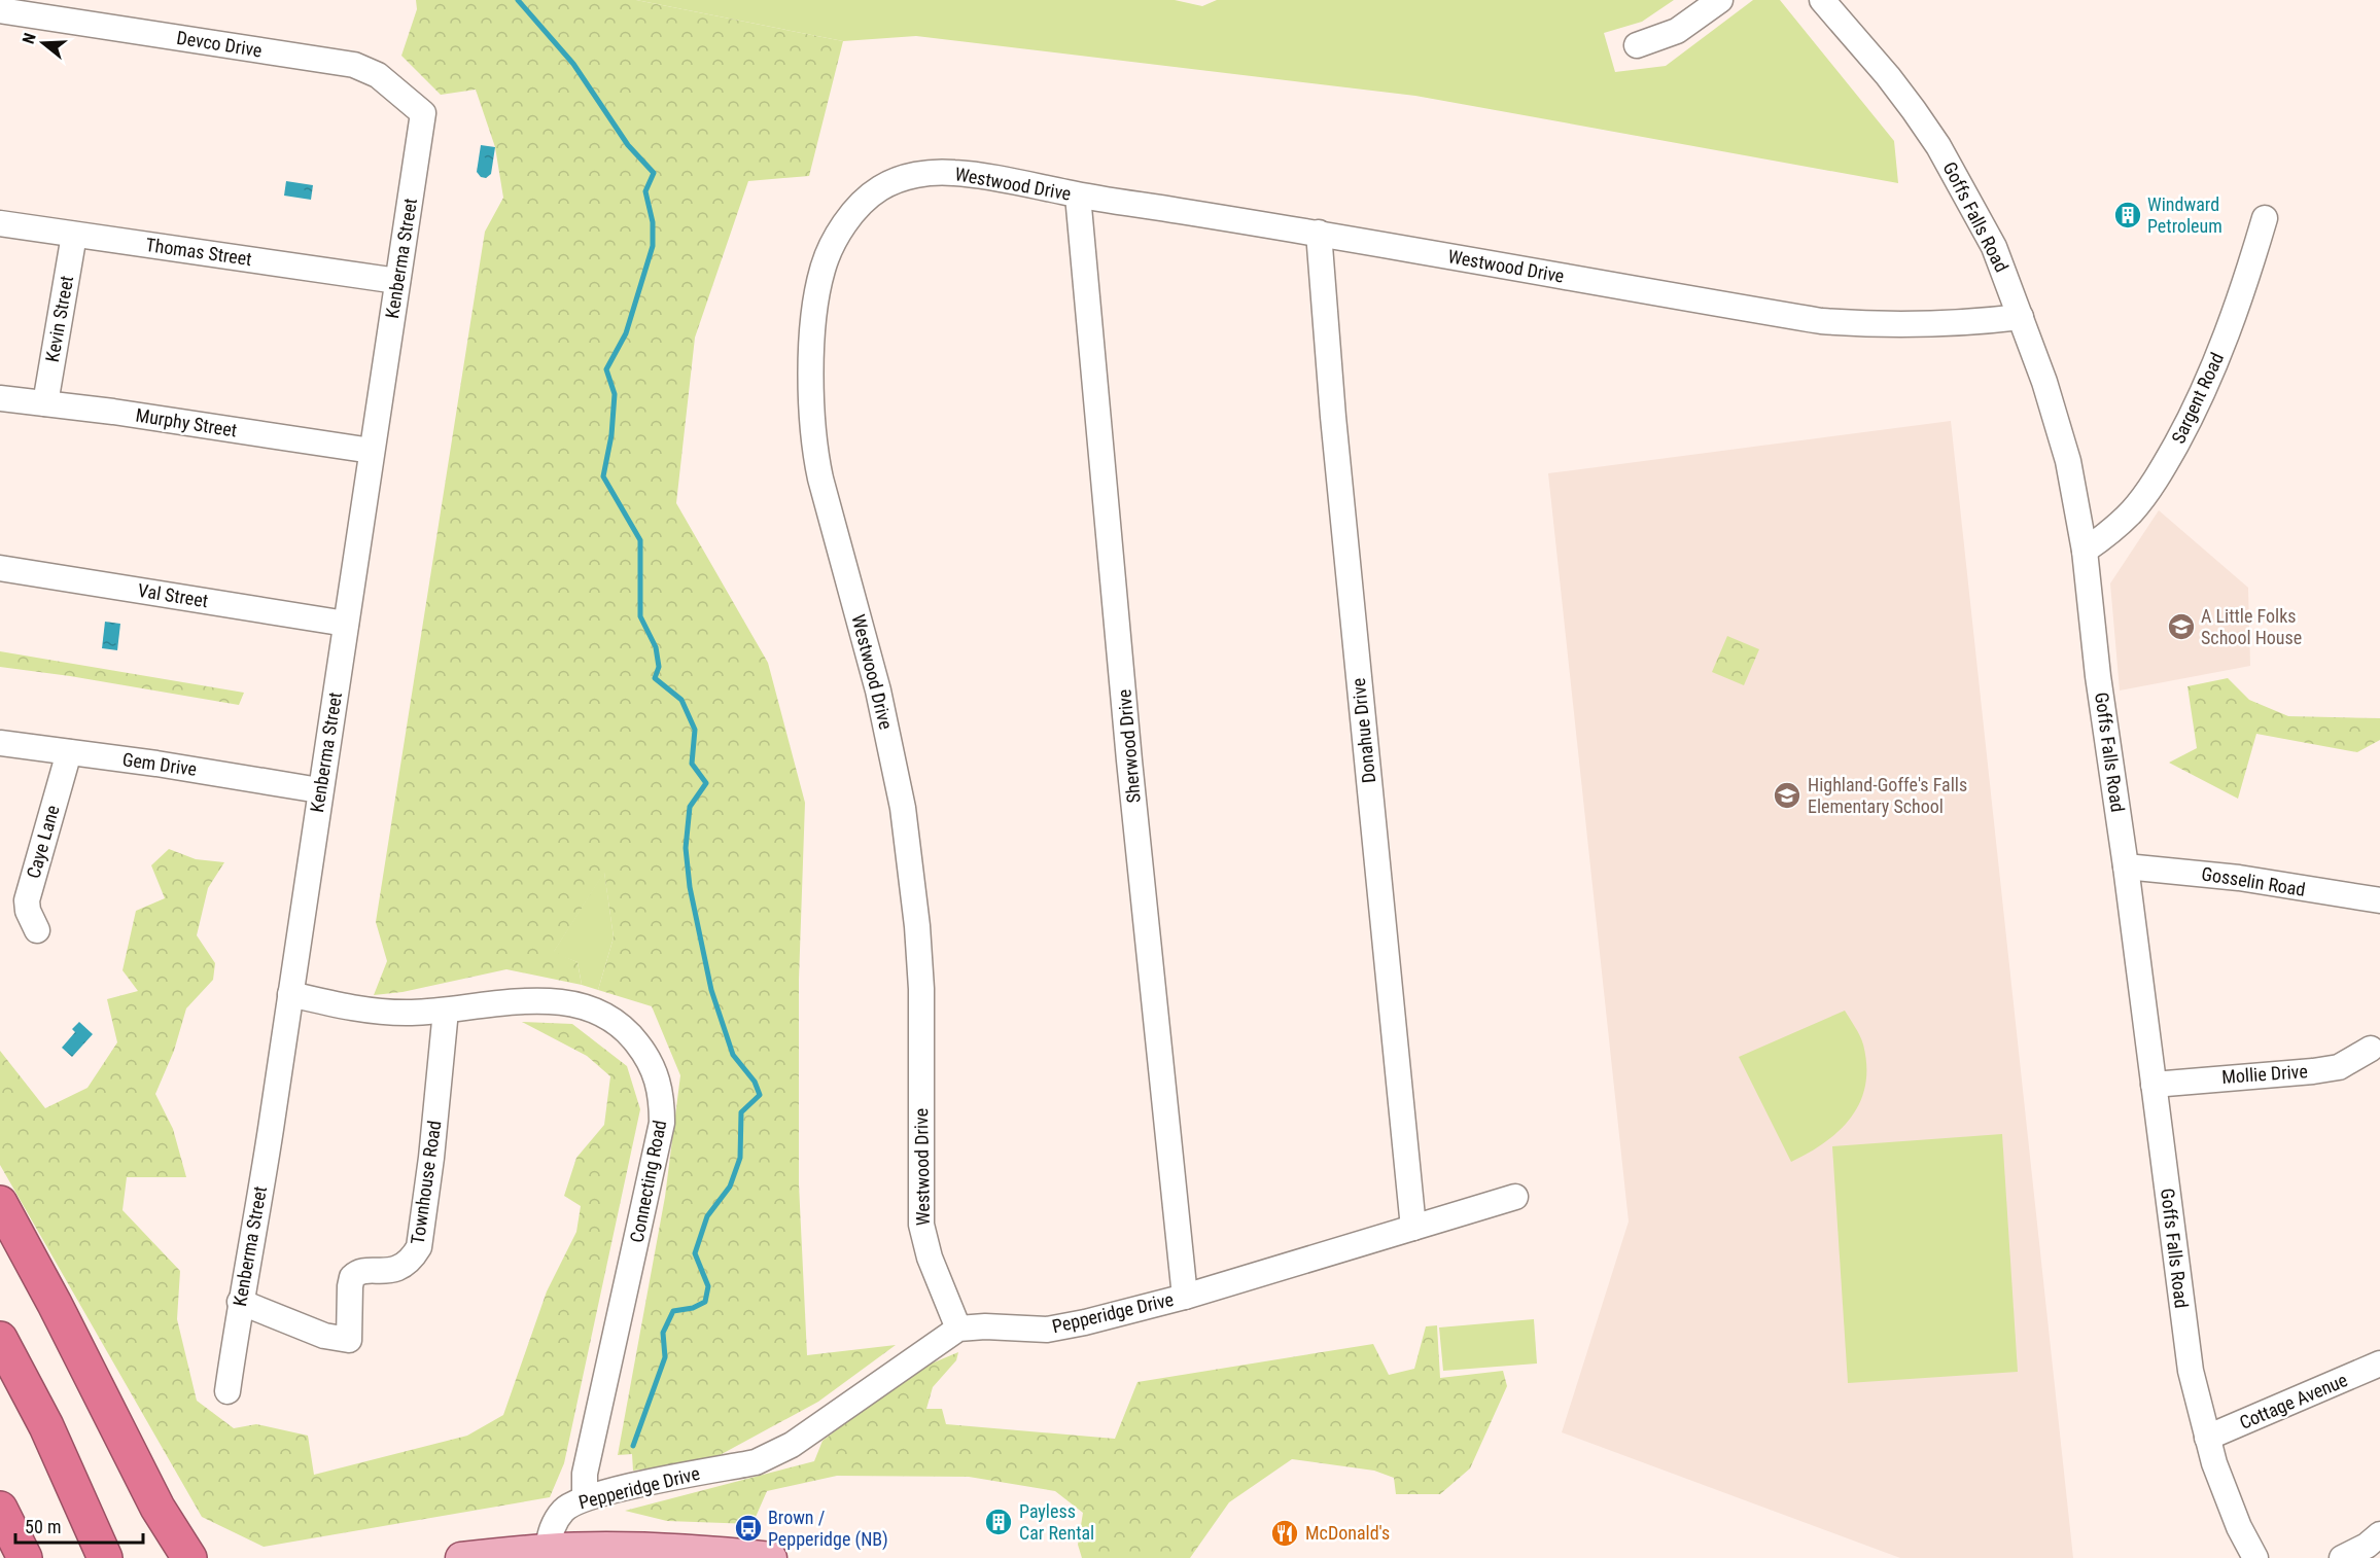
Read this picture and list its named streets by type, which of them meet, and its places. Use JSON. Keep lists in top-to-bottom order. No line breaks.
{"streets":{"street":["Devco Drive","Westwood Drive","Goffs Falls Road","Thomas Street","Kenberma Street","Kevin Street","Sargent Road","Murphy Street","Val Street","Donahue Drive","Sherwood Drive","Gem Drive","Caye Lane","Gosselin Road","Mollie Drive","Connecting Road","Townhouse Road","Pepperidge Drive","Cottage Avenue"]},"crossings":[["Devco Drive","Kenberma Street"],["Westwood Drive","Goffs Falls Road"],["Westwood Drive","Donahue Drive"],["Westwood Drive","Sherwood Drive"],["Westwood Drive","Pepperidge Drive"],["Goffs Falls Road","Sargent Road"],["Goffs Falls Road","Gosselin Road"],["Goffs Falls Road","Mollie Drive"],["Goffs Falls Road","Cottage Avenue"],["Thomas Street","Kenberma Street"],["Thomas Street","Kevin Street"],["Kenberma Street","Murphy Street"],["Kenberma Street","Val Street"],["Kenberma Street","Gem Drive"],["Kenberma Street","Connecting Road"],["Kenberma Street","Townhouse Road"],["Kevin Street","Murphy Street"],["Donahue Drive","Pepperidge Drive"],["Sherwood Drive","Pepperidge Drive"],["Gem Drive","Caye Lane"],["Connecting Road","Townhouse Road"],["Connecting Road","Pepperidge Drive"]],"places":{"building":["Windward Petroleum","Payless Car Rental"],"school or university":["A Little Folks School House","Highland-Goffe's Falls Elementary School"],"bus stop":["Brown / Pepperidge (NB)"],"restaurant":["McDonald's"]},"scale_bar":"50 m","north":"left"}
